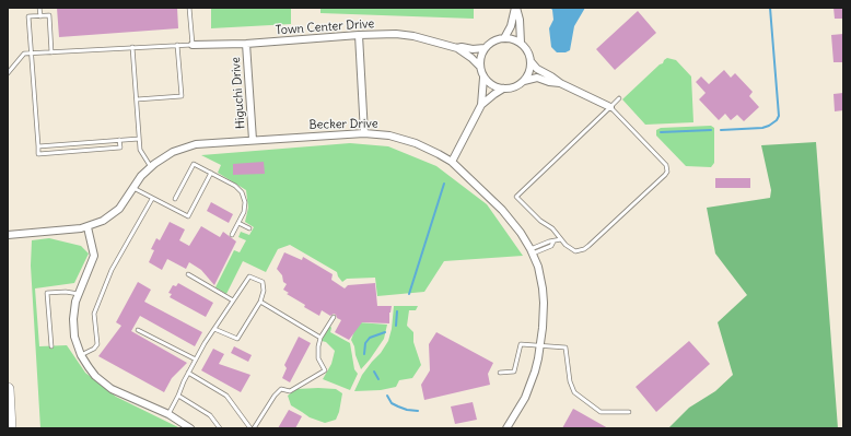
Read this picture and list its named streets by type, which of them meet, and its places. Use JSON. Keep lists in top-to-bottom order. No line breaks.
{"streets":{"street":["Town Center Drive","Higuchi Drive","Becker Drive"]},"crossings":[["Town Center Drive","Higuchi Drive"],["Higuchi Drive","Becker Drive"]]}
